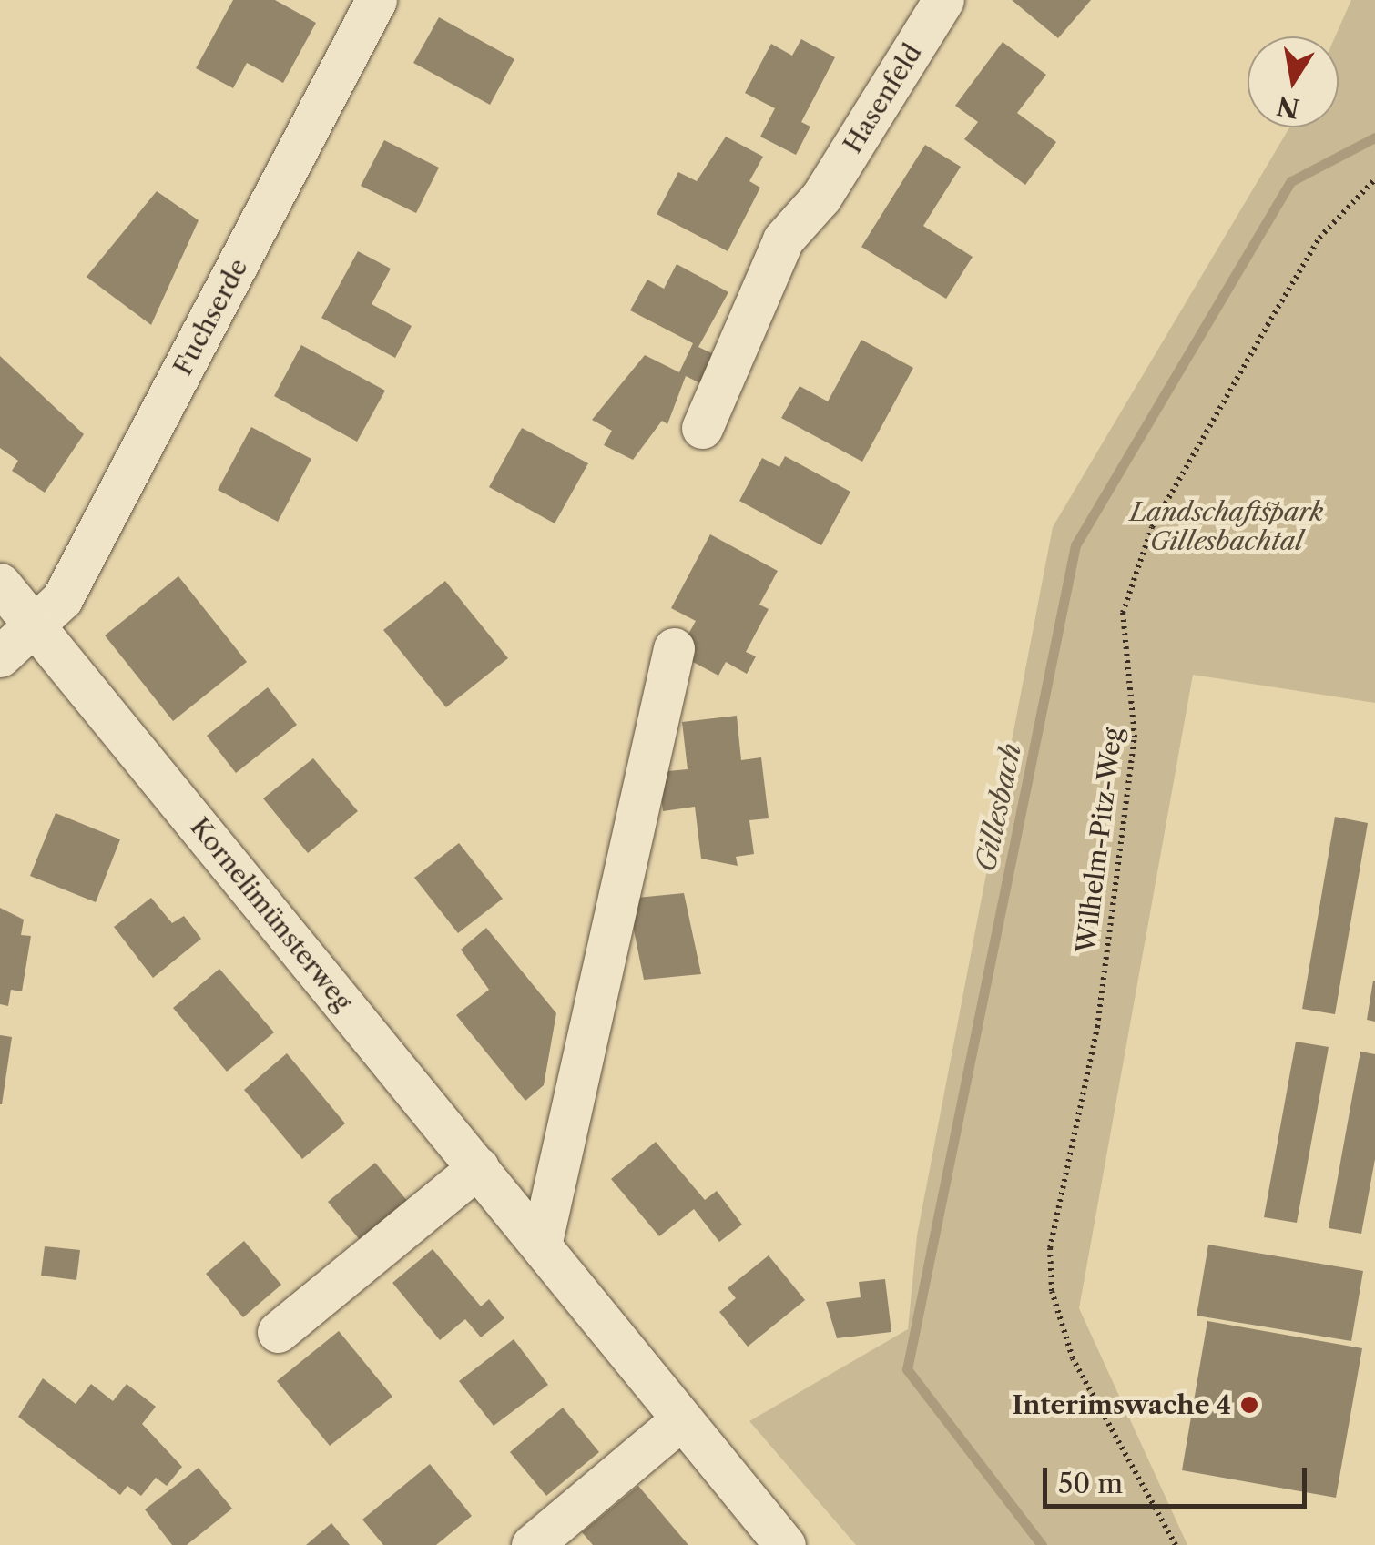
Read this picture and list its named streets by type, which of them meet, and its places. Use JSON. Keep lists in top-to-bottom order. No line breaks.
{"streets":{"street":["Hasenfeld","Fuchserde","Kornelimünsterweg"],"path":["Wilhelm-Pitz-Weg"]},"crossings":[["Fuchserde","Kornelimünsterweg"]],"water":["Gillesbach"],"parks":["Landschaftspark Gillesbachtal"],"places":["Interimswache 4"],"scale_bar":"50 m","north":"bottom"}
